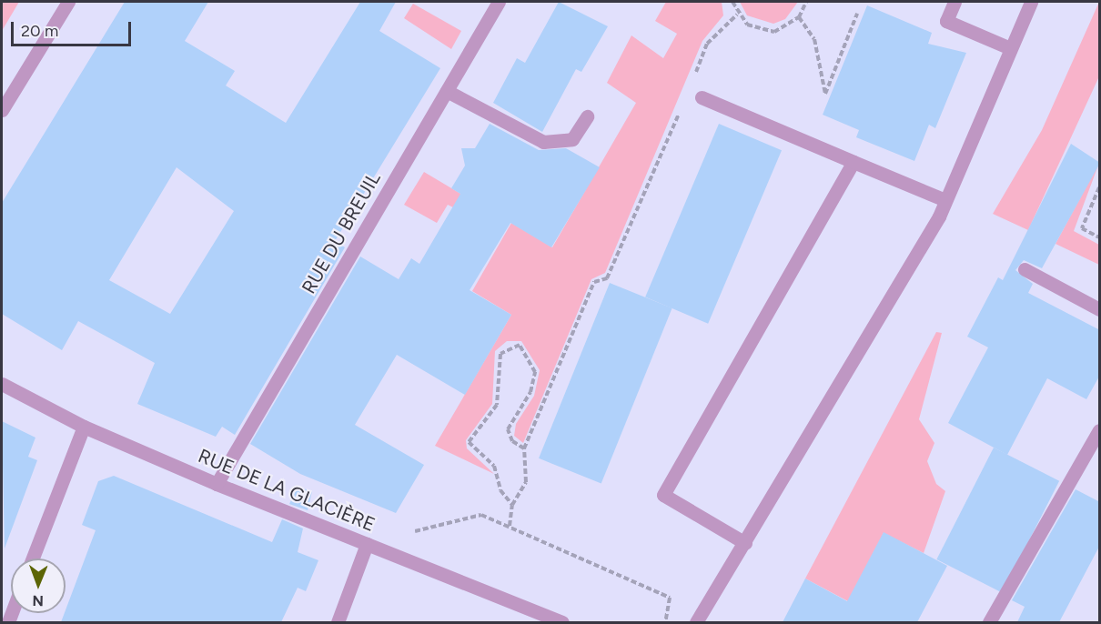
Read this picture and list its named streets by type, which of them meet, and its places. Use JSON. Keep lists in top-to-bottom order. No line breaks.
{"streets":{"street":["RUE DU BREUIL","RUE DE LA GLACIÈRE"]},"crossings":[["RUE DU BREUIL","RUE DE LA GLACIÈRE"]],"scale_bar":"20 m","north":"bottom"}
